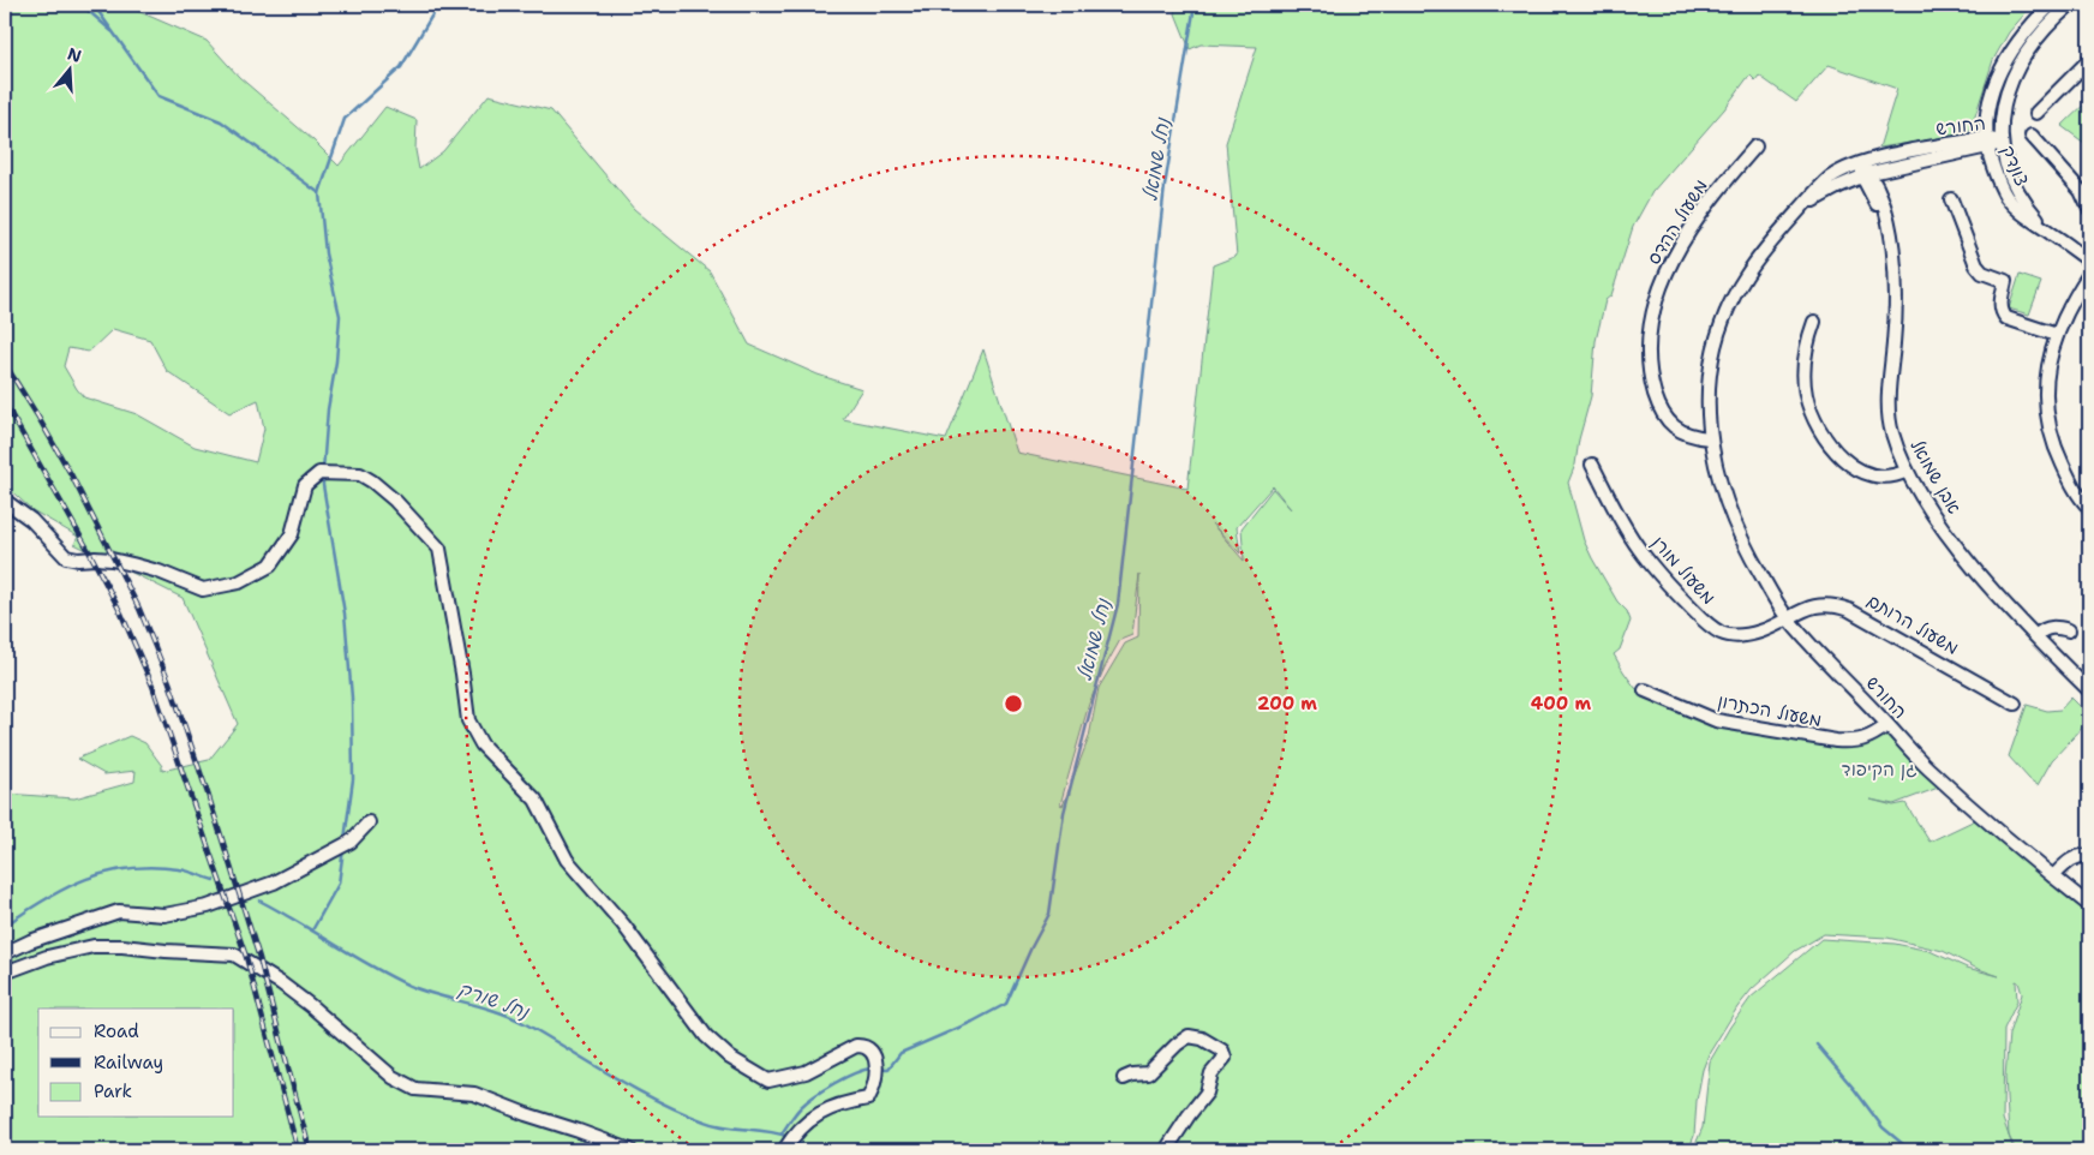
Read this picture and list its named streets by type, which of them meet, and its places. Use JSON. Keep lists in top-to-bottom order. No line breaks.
{"streets":{"street":["החורש","צונדק","משעול ההדס","אבן שמואל","משעול מורן","משעול הרותם","משעול הכתרון"]},"crossings":[["החורש","צונדק"],["החורש","משעול ההדס"],["החורש","אבן שמואל"],["החורש","משעול מורן"],["החורש","משעול הרותם"],["החורש","משעול הכתרון"],["משעול מורן","משעול הרותם"]],"water":["נחל שמואל","נחל שורק"],"parks":["גן הקיפוד"],"legend":["Road","Railway","Park"],"north":"top","rings":["200 m","400 m"]}
